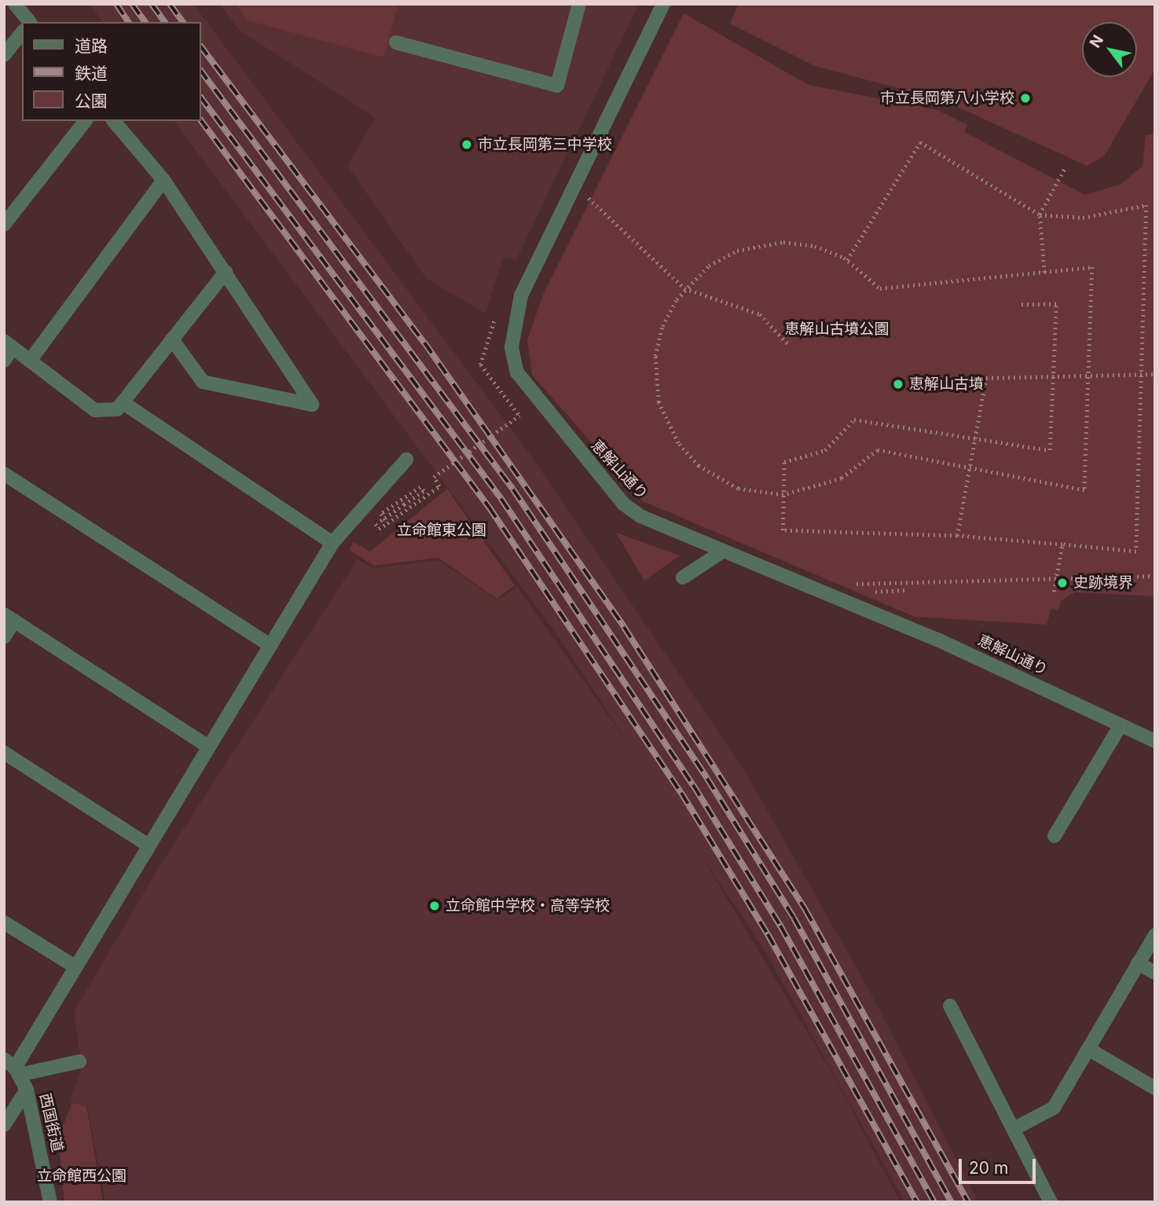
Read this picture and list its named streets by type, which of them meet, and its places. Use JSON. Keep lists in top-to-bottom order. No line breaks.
{"streets":{"street":["恵解山通り","西国街道"]},"parks":["恵解山古墳公園","立命館東公園","立命館西公園"],"places":["市立長岡第八小学校","市立長岡第三中学校","恵解山古墳","史跡境界","立命館中学校・高等学校"],"legend":["道路","鉄道","公園"],"scale_bar":"20 m","north":"top left"}
